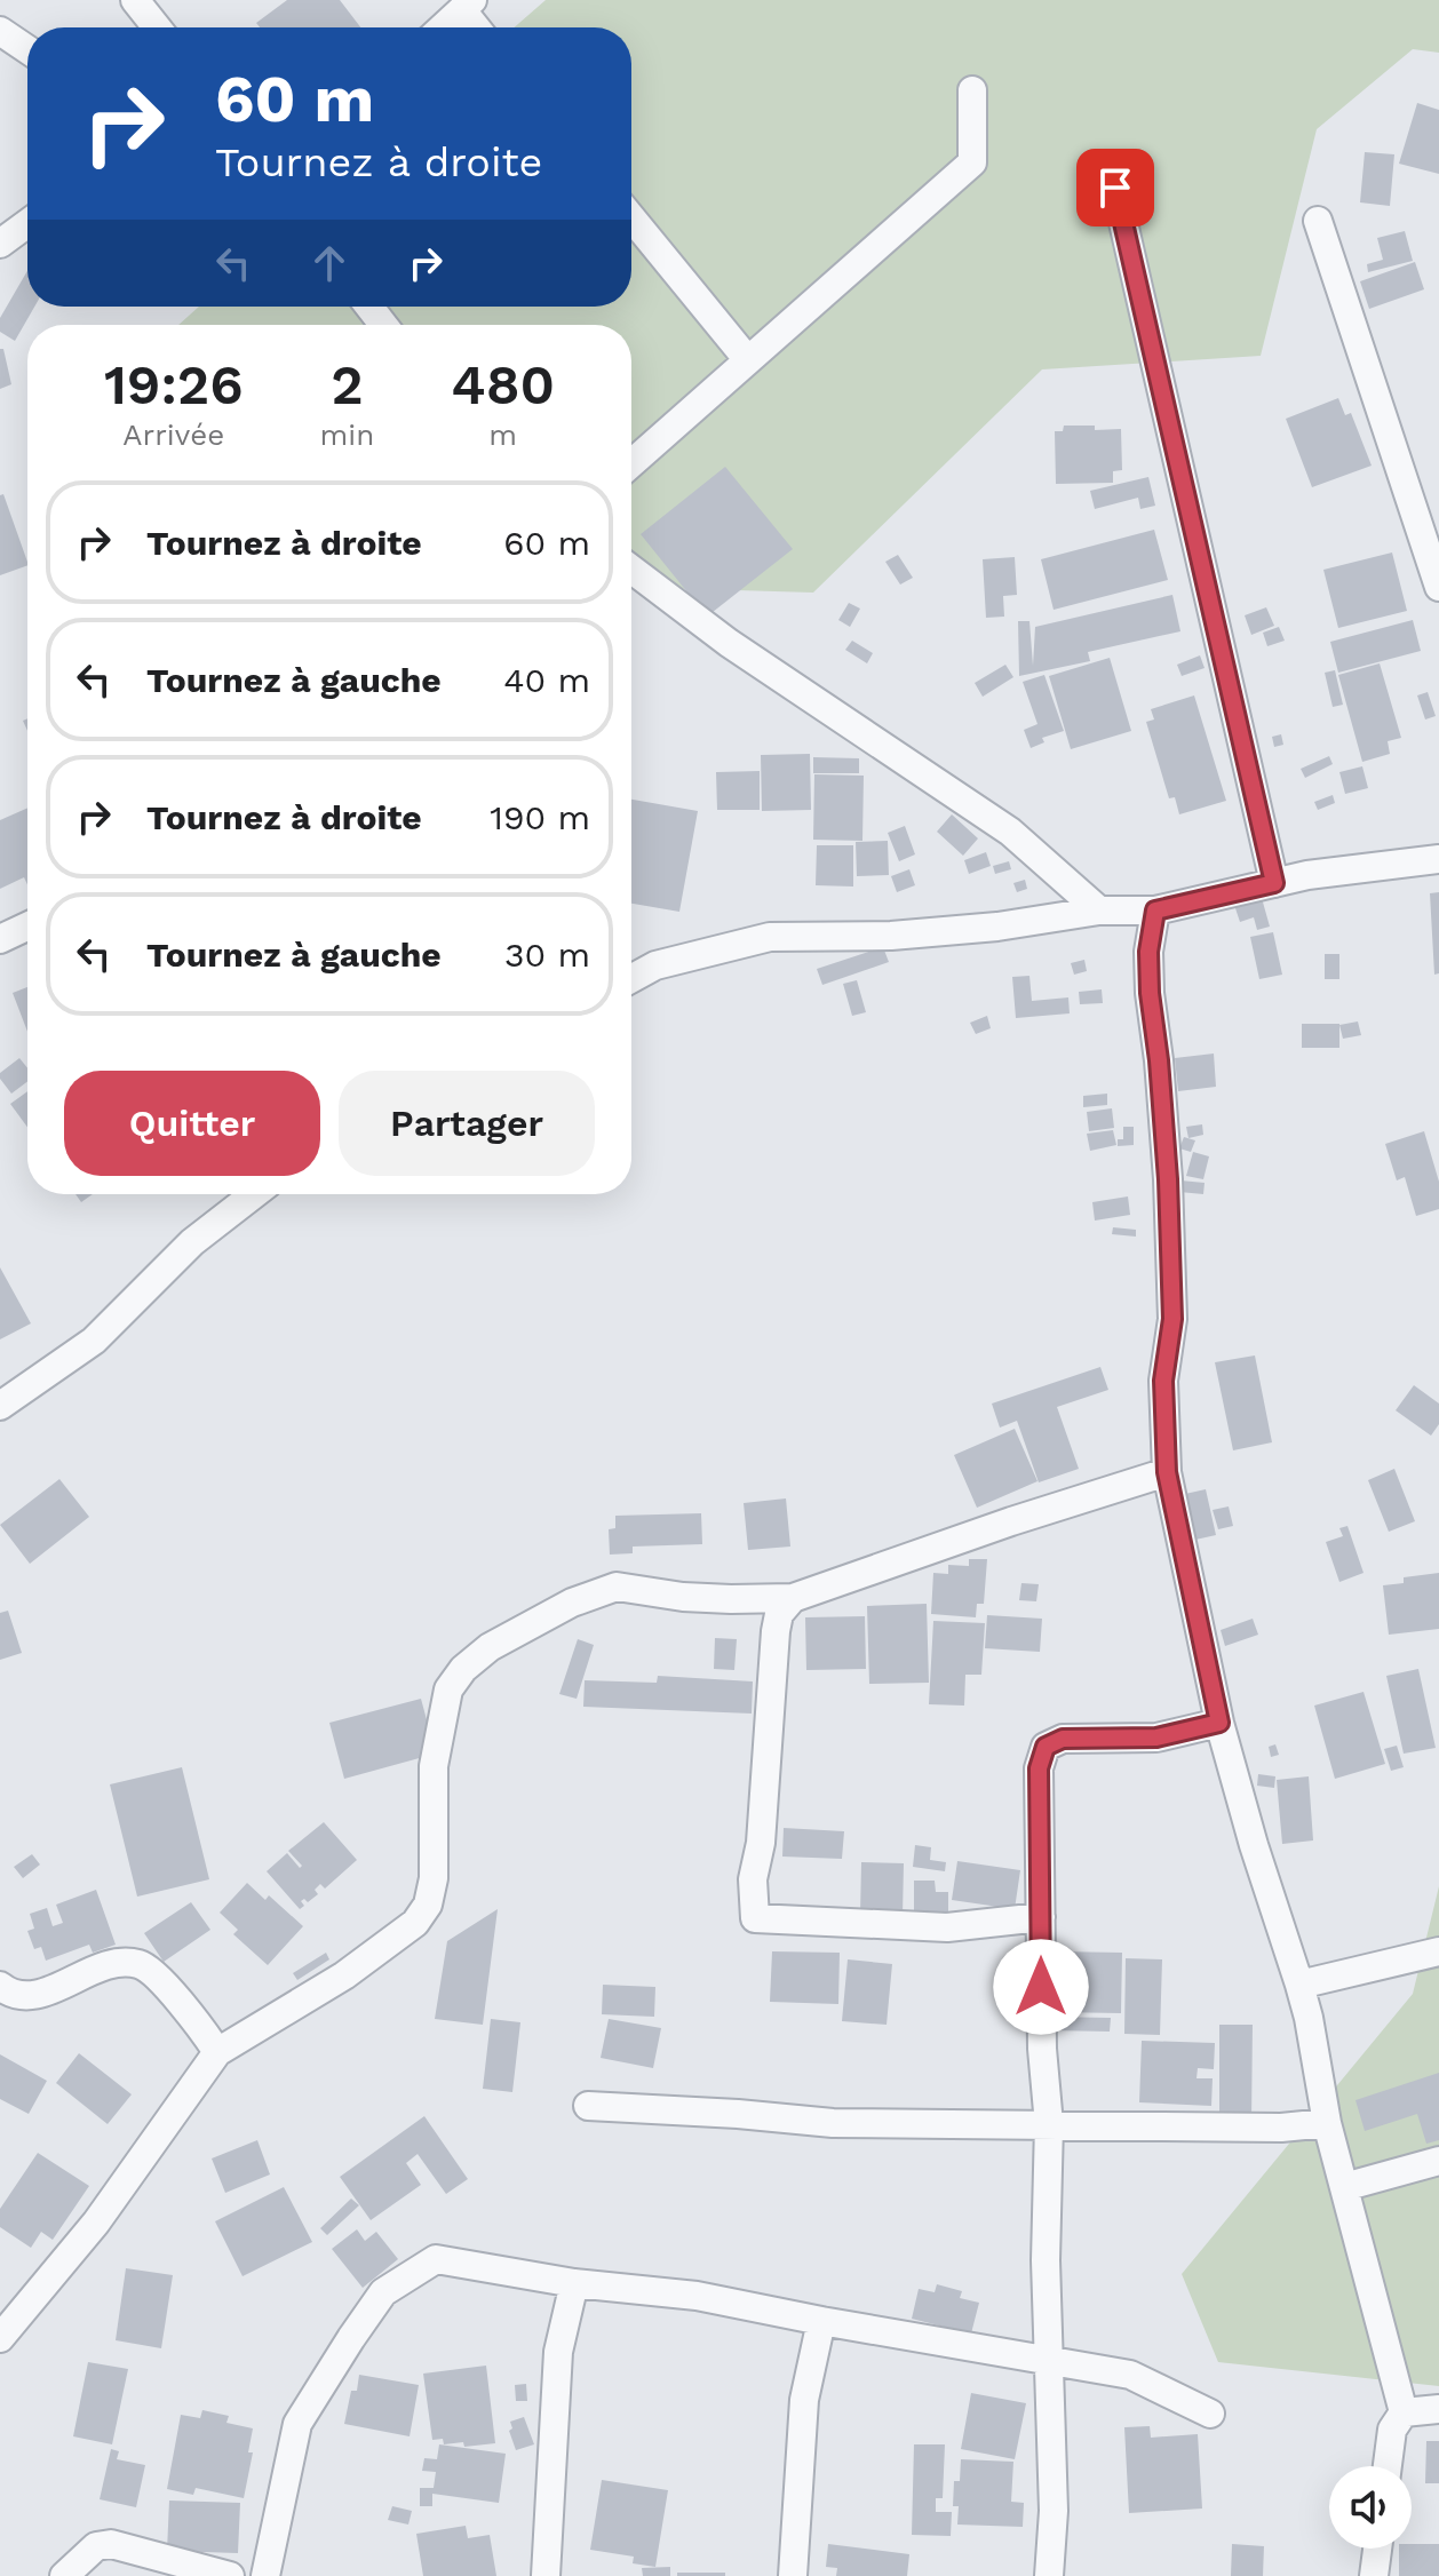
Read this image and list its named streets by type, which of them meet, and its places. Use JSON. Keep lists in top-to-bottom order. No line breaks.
{"page":{"turn":["60 m","Tournez à droite"],"eta":["19:26","Arrivée","2","min","480","m"],"list":[{"name":"Tournez à droite","value":"60 m"},{"name":"Tournez à gauche","value":"40 m"},{"name":"Tournez à droite","value":"190 m"},{"name":"Tournez à gauche","value":"30 m"}],"buttons":["Quitter","Partager"]}}
